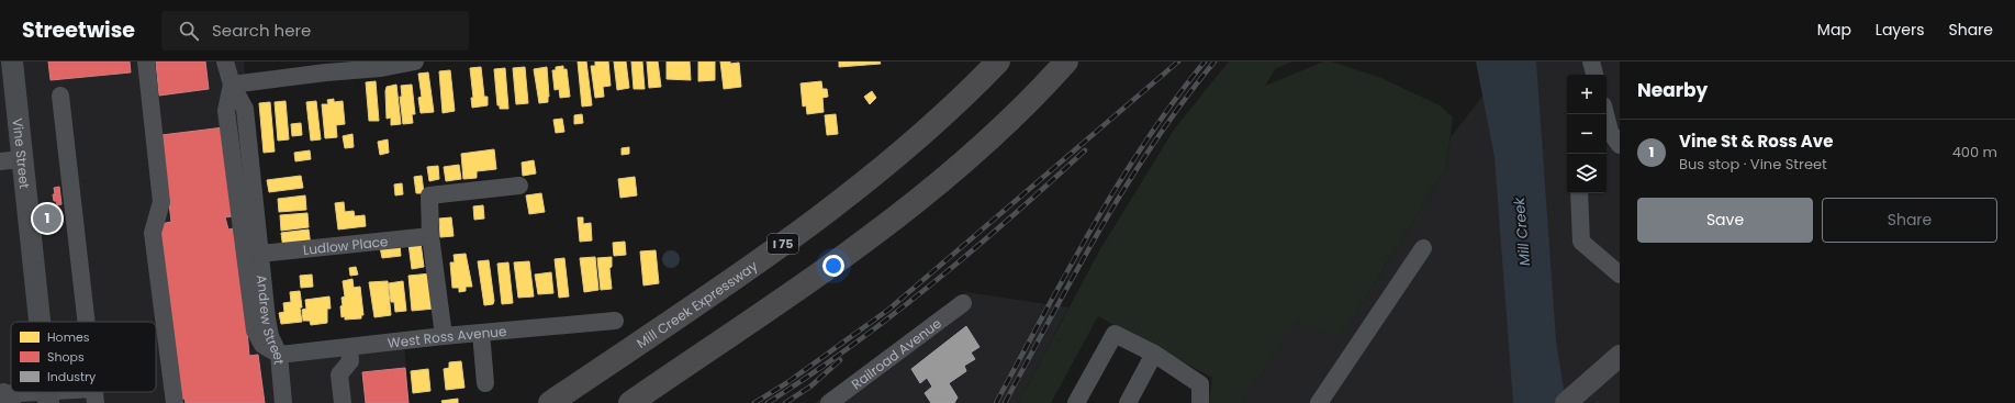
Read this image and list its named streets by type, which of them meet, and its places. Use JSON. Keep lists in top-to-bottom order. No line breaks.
{"streets":{"highway":["I 75","Mill Creek Expressway"],"main road":["Vine Street"],"street":["Ludlow Place","Andrew Street","West Ross Avenue","Railroad Avenue"]},"crossings":[["Ludlow Place","Andrew Street"],["Andrew Street","West Ross Avenue"]],"water":["Mill Creek"],"legend":["Homes","Shops","Industry"],"page":{"header":"Streetwise","search":"Search here","nav":["Map","Layers","Share"],"heading":"Nearby","map_buttons":["+","−"],"list":[{"mark":"1","name":"Vine St & Ross Ave","note":"Bus stop · Vine Street","value":"400 m"}],"buttons":["Save","Share"],"pins":"1"}}
